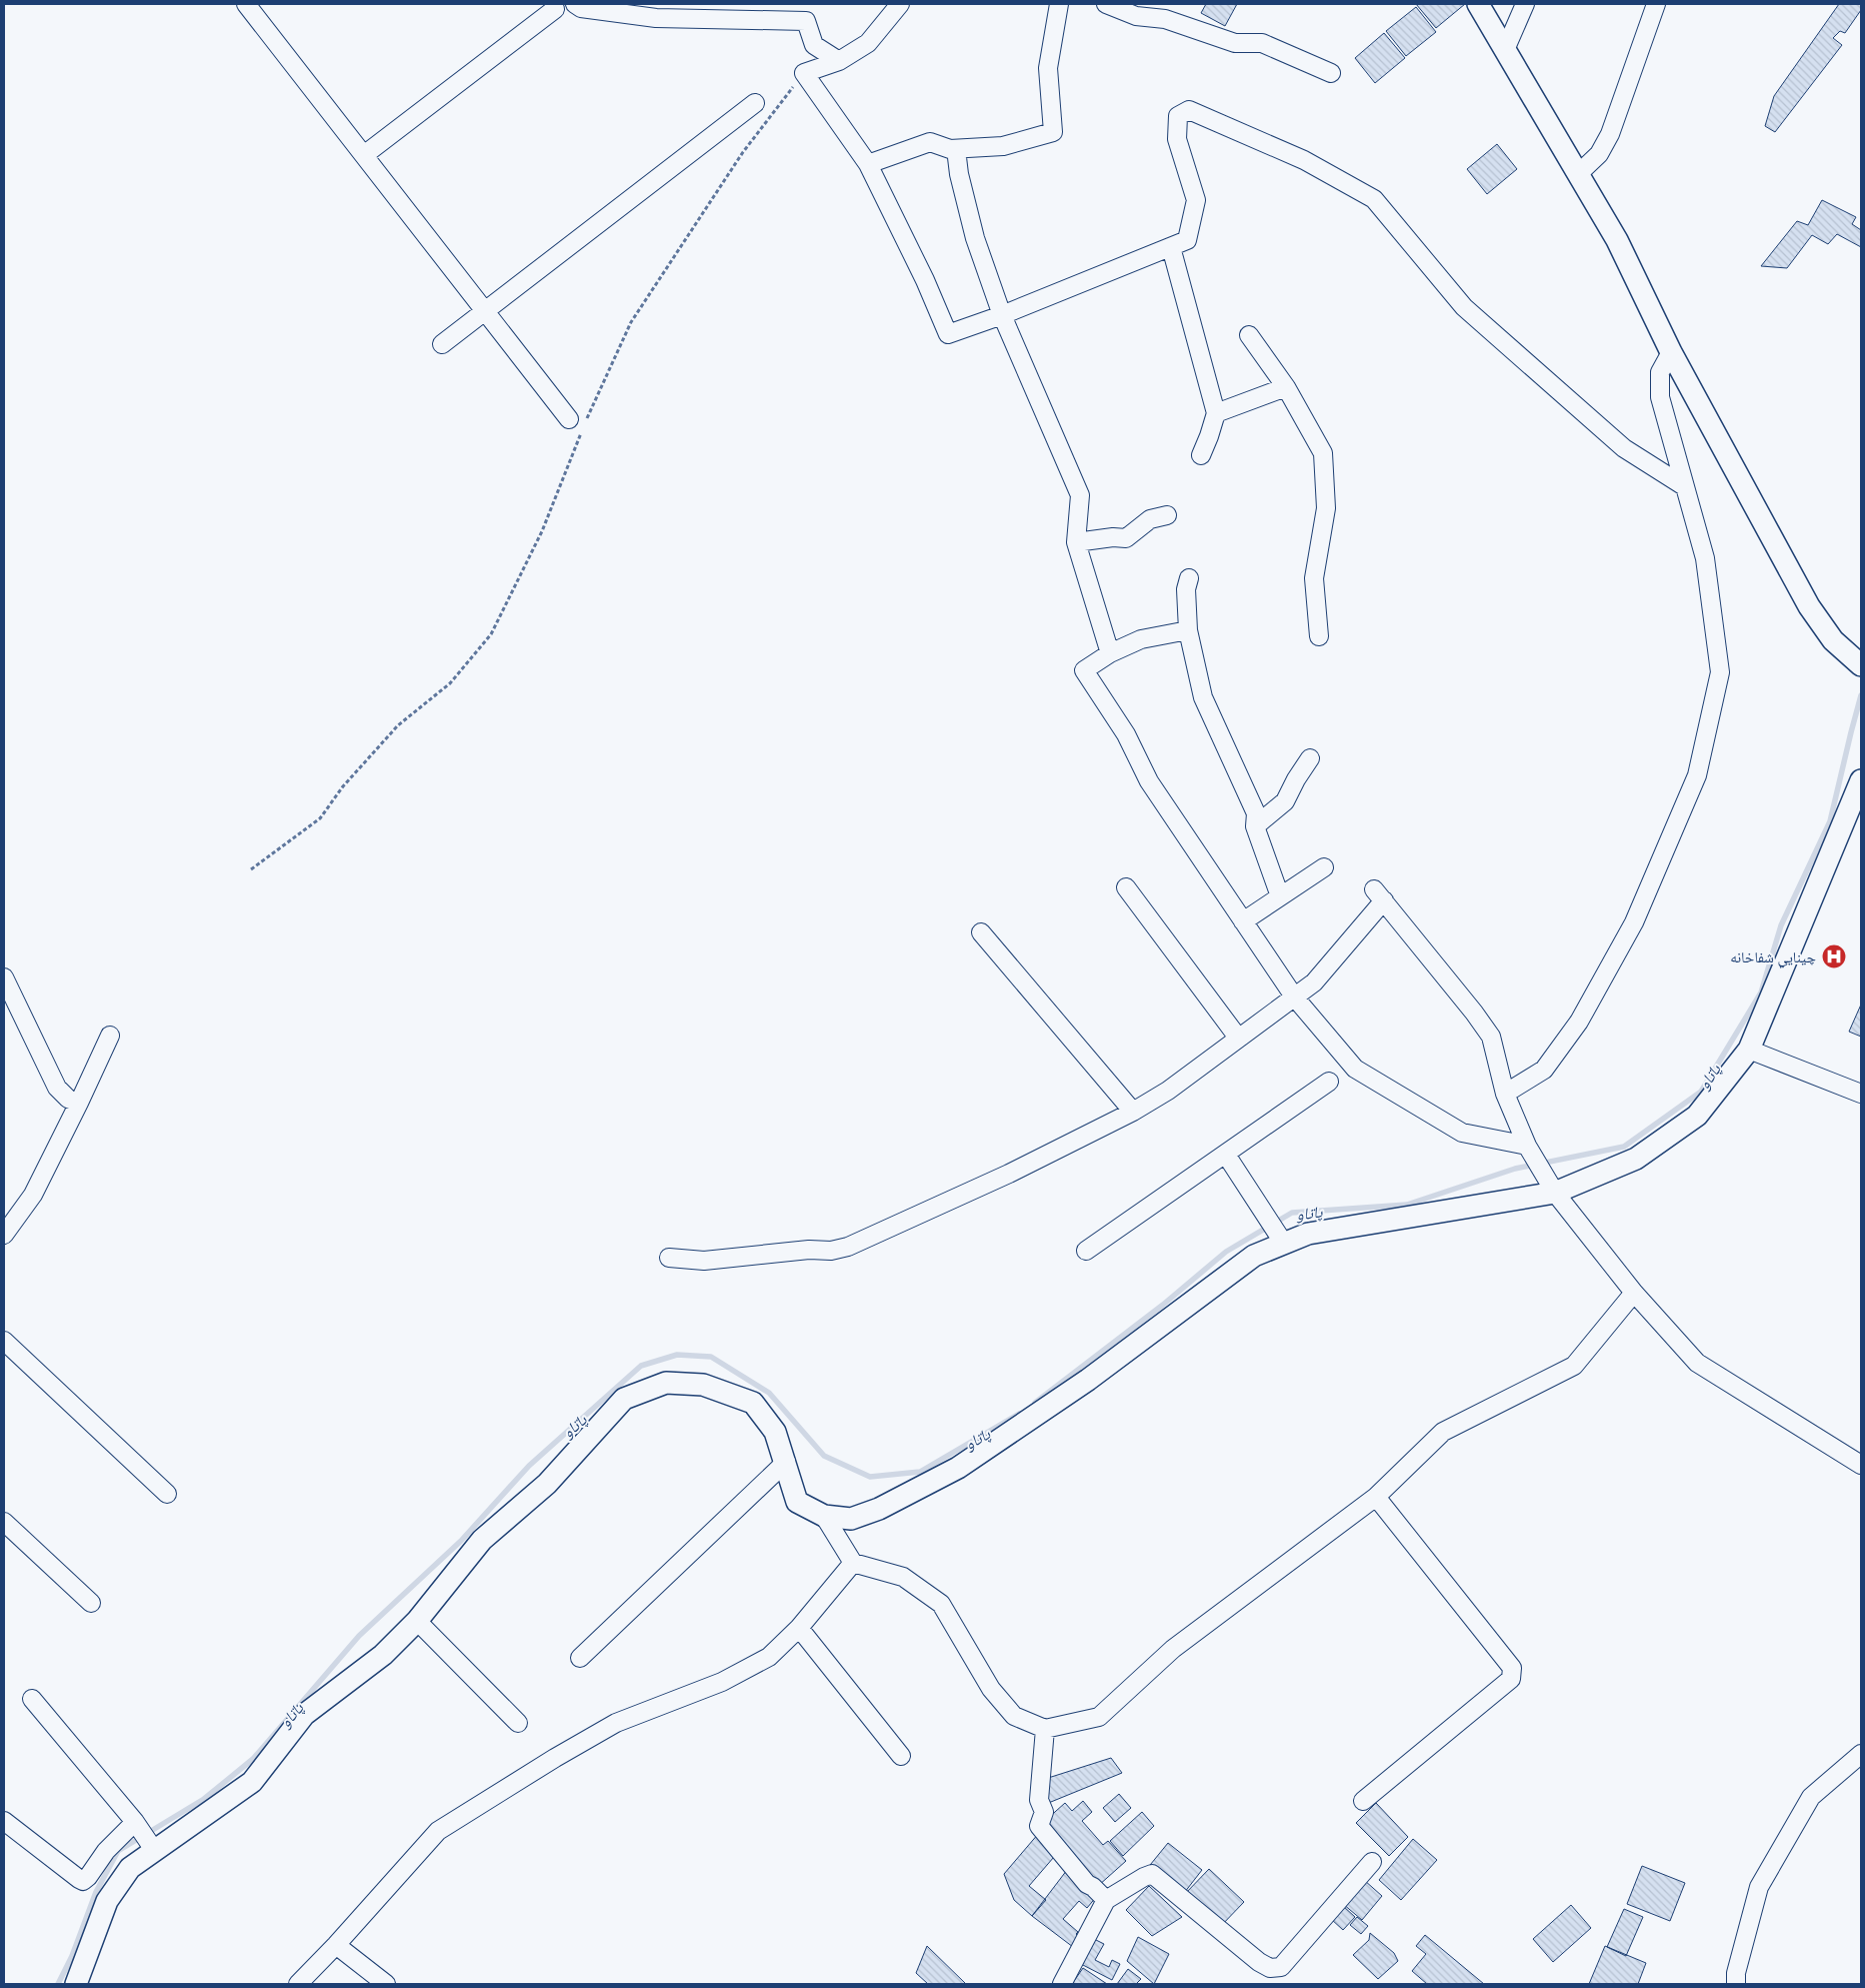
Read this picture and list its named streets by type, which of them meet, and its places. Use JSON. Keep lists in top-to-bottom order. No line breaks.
{"water":["پاتاو"],"places":{"hospital":["چينايي شفاخانه"]}}
